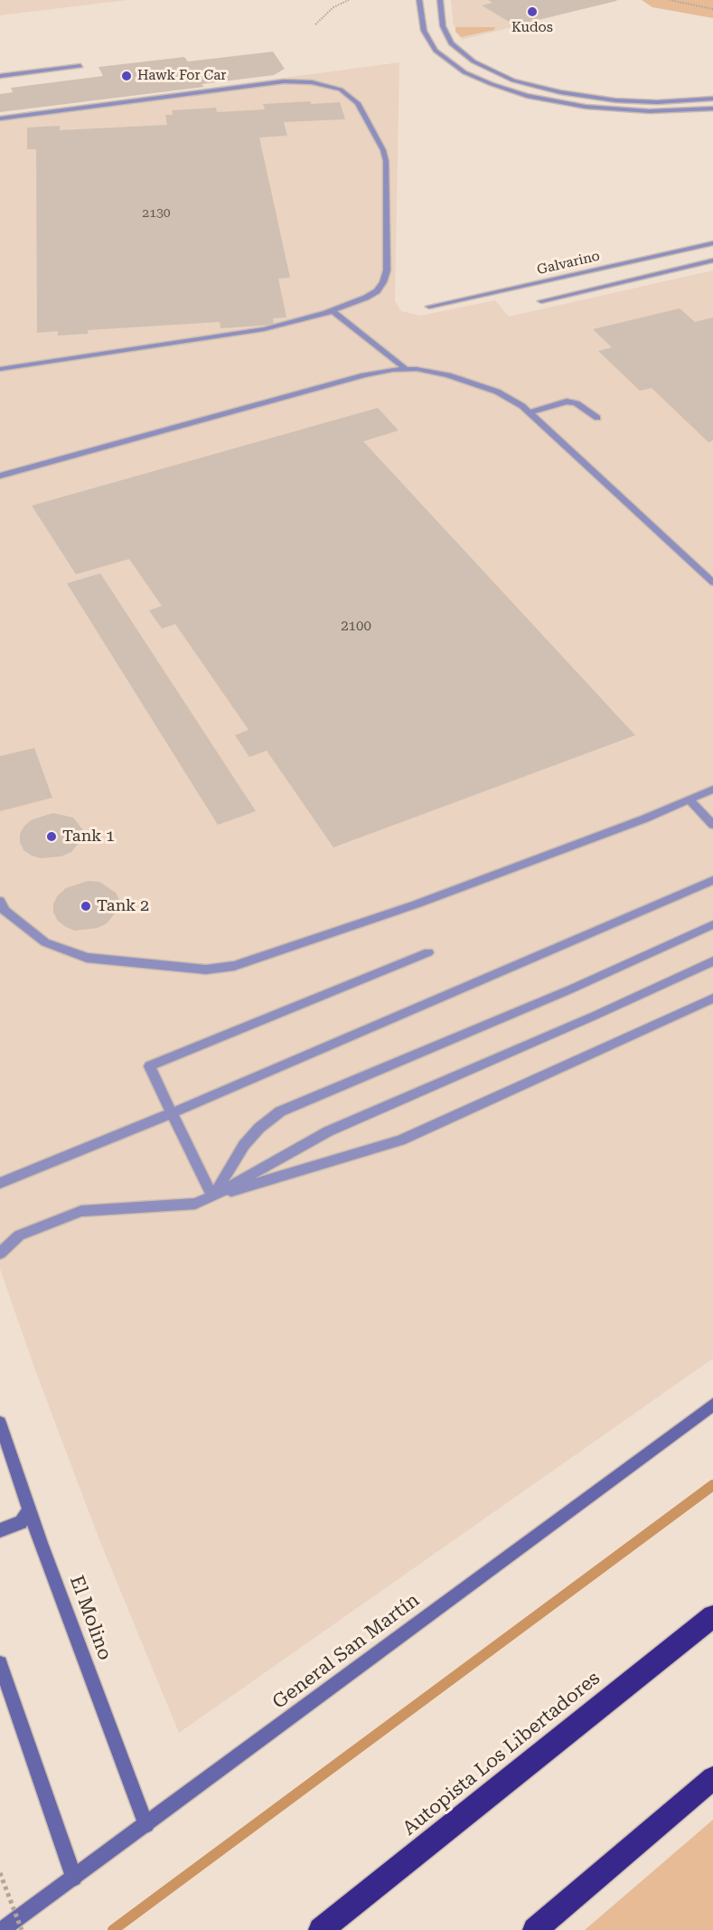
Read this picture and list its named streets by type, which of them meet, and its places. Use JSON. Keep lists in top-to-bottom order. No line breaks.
{"streets":{"highway":["Autopista Los Libertadores"],"street":["Galvarino","El Molino","General San Martín"]},"crossings":[["El Molino","General San Martín"]],"places":["Kudos","Hawk For Car","Tank 1","Tank 2"],"house_numbers":["2130","2100"]}
